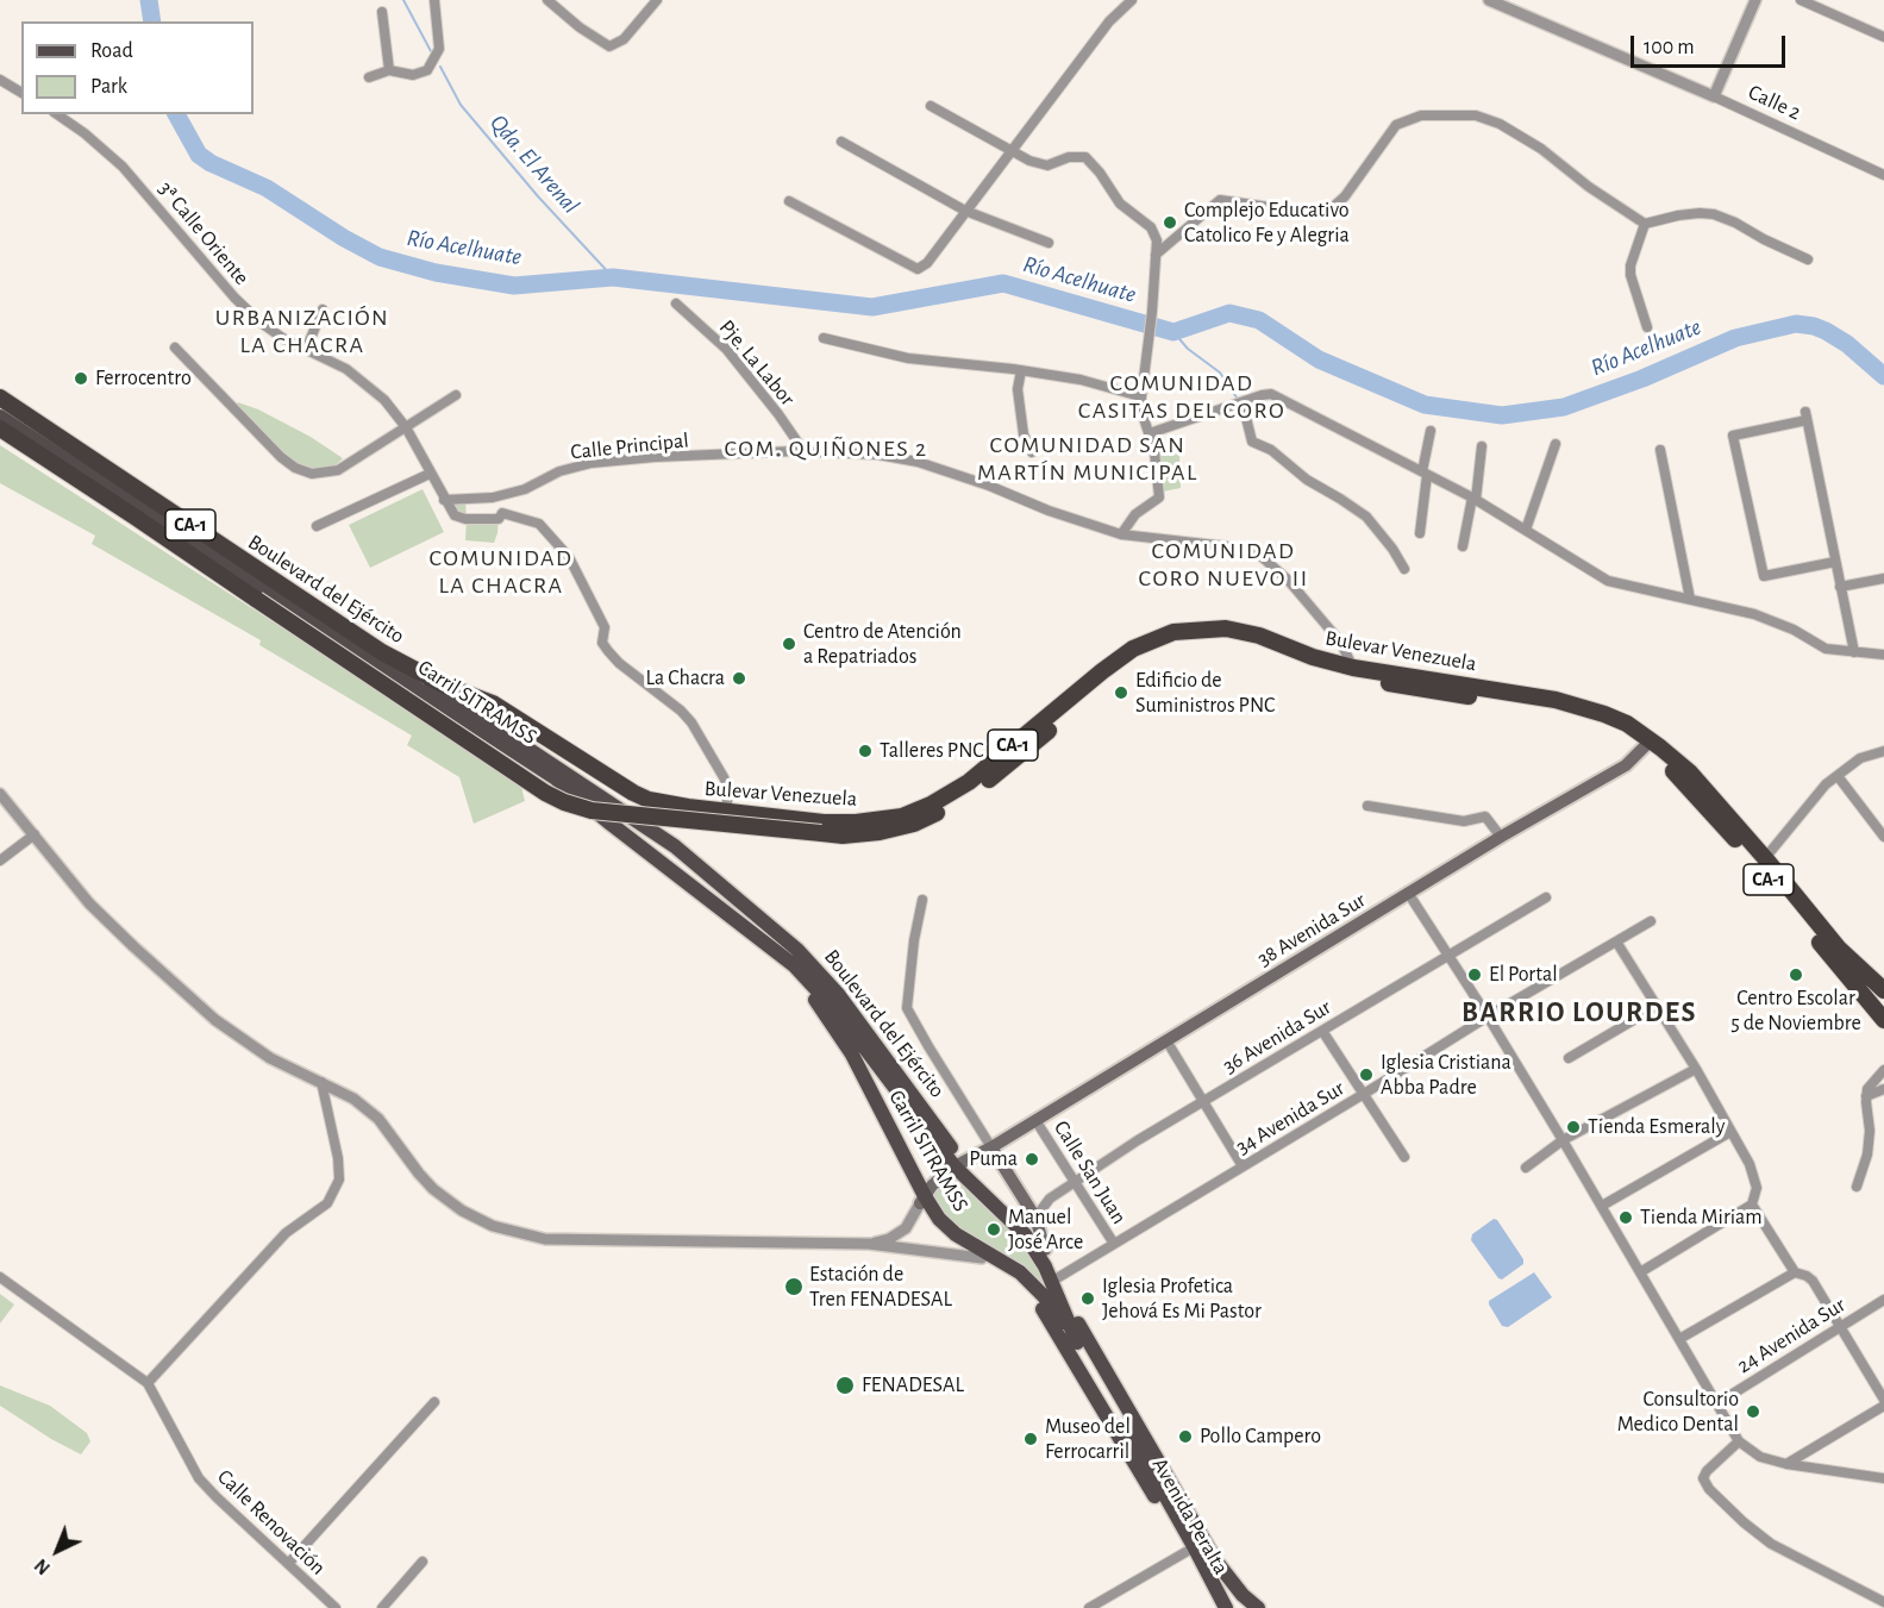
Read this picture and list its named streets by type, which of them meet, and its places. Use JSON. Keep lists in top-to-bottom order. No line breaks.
{"streets":{"highway":["CA-1","Boulevard del Ejército","Bulevar Venezuela"],"main road":["Carril SITRAMSS","38 Avenida Sur","Avenida Peralta"],"street":["Calle 2","3ª Calle Oriente","Pje. La Labor","Calle Principal","36 Avenida Sur","34 Avenida Sur","Calle San Juan","24 Avenida Sur","Calle Renovación"]},"crossings":[["3ª Calle Oriente","Calle Principal"],["3ª Calle Oriente","Bulevar Venezuela"],["Pje. La Labor","Calle Principal"],["Calle Principal","Bulevar Venezuela"],["CA-1","Bulevar Venezuela"],["Boulevard del Ejército","Bulevar Venezuela"],["Boulevard del Ejército","Carril SITRAMSS"],["Boulevard del Ejército","Avenida Peralta"],["Bulevar Venezuela","38 Avenida Sur"],["Carril SITRAMSS","Avenida Peralta"],["38 Avenida Sur","Calle San Juan"],["38 Avenida Sur","Avenida Peralta"],["36 Avenida Sur","Calle San Juan"],["36 Avenida Sur","Avenida Peralta"],["34 Avenida Sur","Calle San Juan"],["34 Avenida Sur","Avenida Peralta"]],"districts":["URBANIZACIÓN LA CHACRA","COMUNIDAD CASITAS DEL CORO","COMUNIDAD SAN MARTÍN MUNICIPAL","COM. QUIÑONES 2","COMUNIDAD CORO NUEVO II","COMUNIDAD LA CHACRA","BARRIO LOURDES"],"water":["Qda. El Arenal","Río Acelhuate"],"places":["Complejo Educativo Catolico Fe y Alegria","Ferrocentro","Centro de Atención a Repatriados","La Chacra","Edificio de Suministros PNC","Talleres PNC","El Portal","Centro Escolar 5 de Noviembre","Iglesia Cristiana Abba Padre","Tienda Esmeraly","Puma","Tienda Miriam","Manuel José Arce","Estación de Tren FENADESAL","Iglesia Profetica Jehová Es Mi Pastor","FENADESAL","Consultorio Medico Dental","Pollo Campero","Museo del Ferrocarril"],"legend":["Road","Park"],"scale_bar":"100 m","north":"bottom left"}
